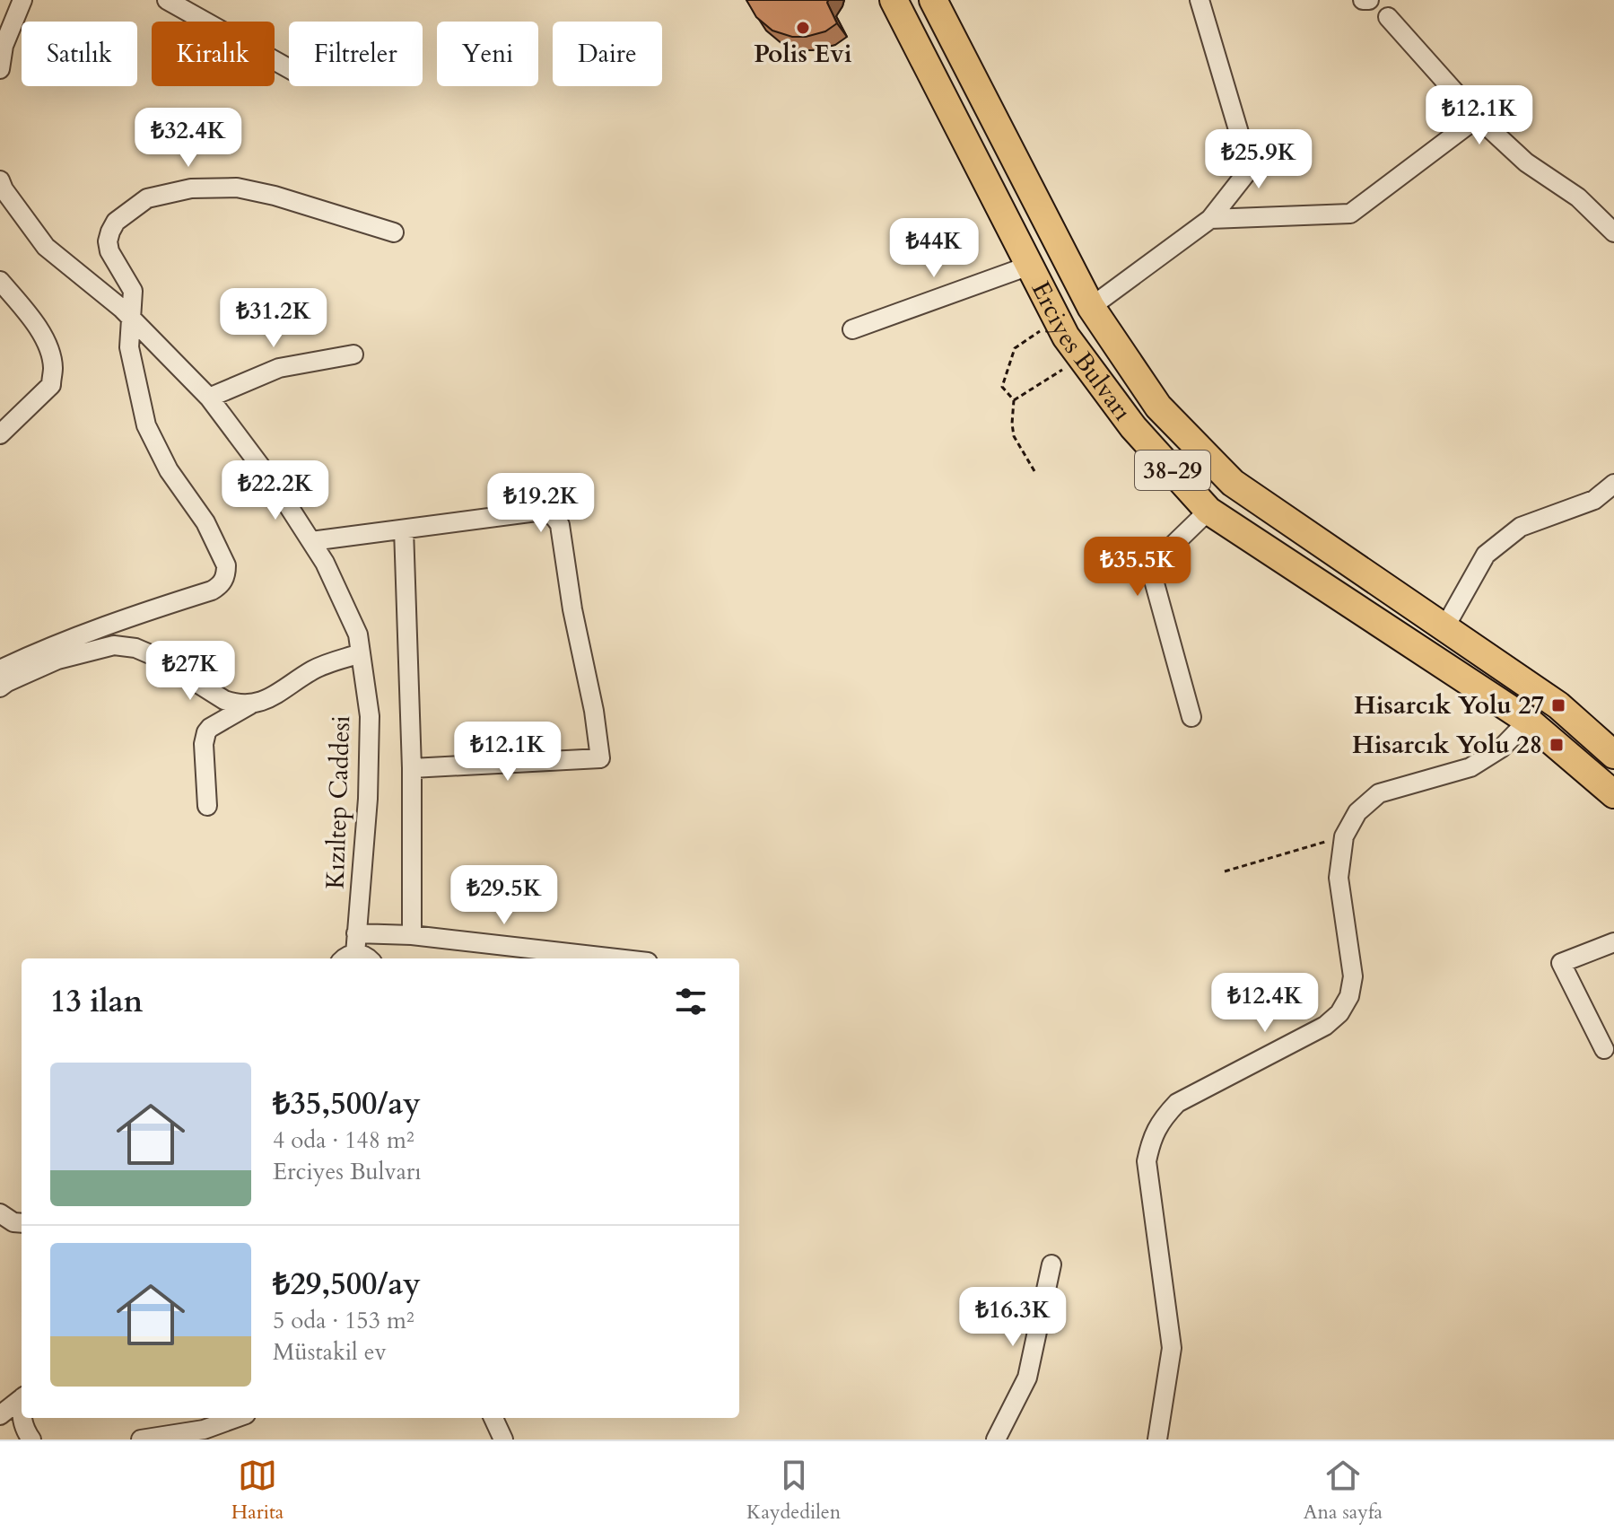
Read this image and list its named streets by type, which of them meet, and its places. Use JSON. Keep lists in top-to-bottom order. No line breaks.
{"streets":{"highway":["Erciyes Bulvarı","38-29"],"street":["Kızıltep Caddesi"]},"places":{"other":["Polis Evi"],"transit":["Hisarcık Yolu 27","Hisarcık Yolu 28"]},"page":{"chip":["Satılık","Kiralık","Filtreler","Yeni","Daire"],"price":["₺12.1K","₺32.4K","₺25.9K","₺44K","₺31.2K","₺22.2K","₺19.2K","₺35.5K","₺27K","₺12.1K","₺29.5K","₺12.4K","₺16.3K"],"heading":"13 ilan","list":[{"name":"₺35,500/ay","note":"4 oda · 148 m² · Erciyes Bulvarı"},{"name":"₺29,500/ay","note":"5 oda · 153 m² · Müstakil ev"}],"tabs":["Harita","Kaydedilen","Ana sayfa"]}}
